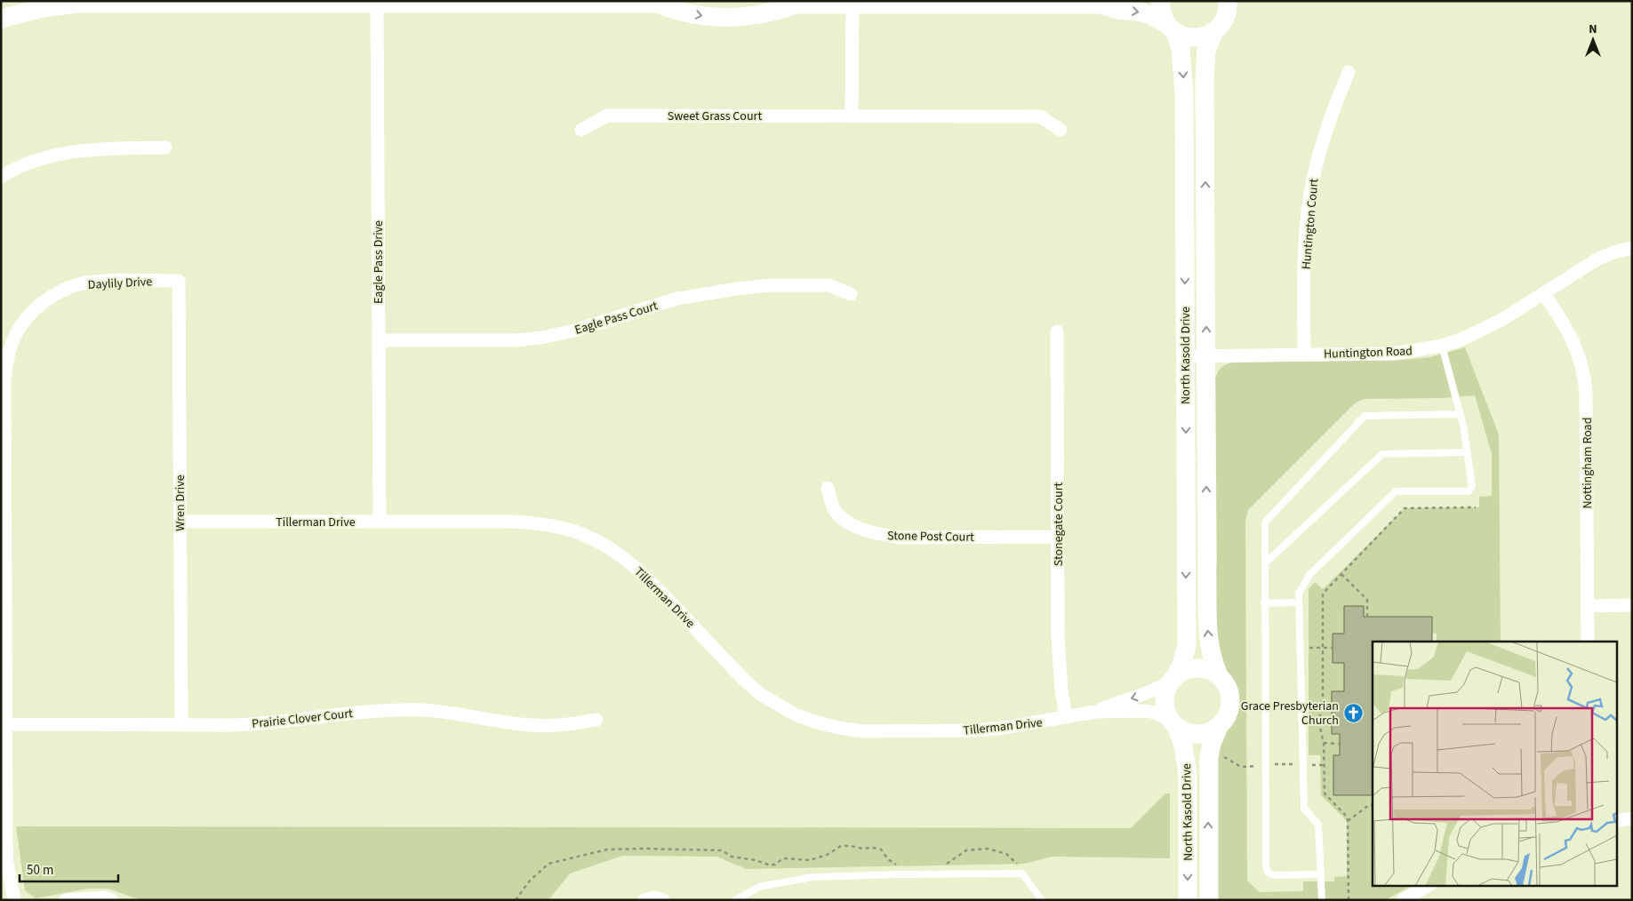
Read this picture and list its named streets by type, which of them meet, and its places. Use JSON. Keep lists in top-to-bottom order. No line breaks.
{"streets":{"main road":["North Kasold Drive"],"street":["Sweet Grass Court","Huntington Court","Eagle Pass Drive","Daylily Drive","Eagle Pass Court","Huntington Road","Nottingham Road","Wren Drive","Tillerman Drive","Stonegate Court","Stone Post Court","Prairie Clover Court"]},"crossings":[["Huntington Court","Huntington Road"],["Eagle Pass Drive","Eagle Pass Court"],["Eagle Pass Drive","Tillerman Drive"],["Daylily Drive","Wren Drive"],["Daylily Drive","Prairie Clover Court"],["Huntington Road","North Kasold Drive"],["Huntington Road","Nottingham Road"],["North Kasold Drive","Tillerman Drive"],["Wren Drive","Tillerman Drive"],["Wren Drive","Prairie Clover Court"],["Tillerman Drive","Stonegate Court"],["Stonegate Court","Stone Post Court"]],"places":{"church":["Grace Presbyterian Church"]},"scale_bar":"50 m","north":"top"}
